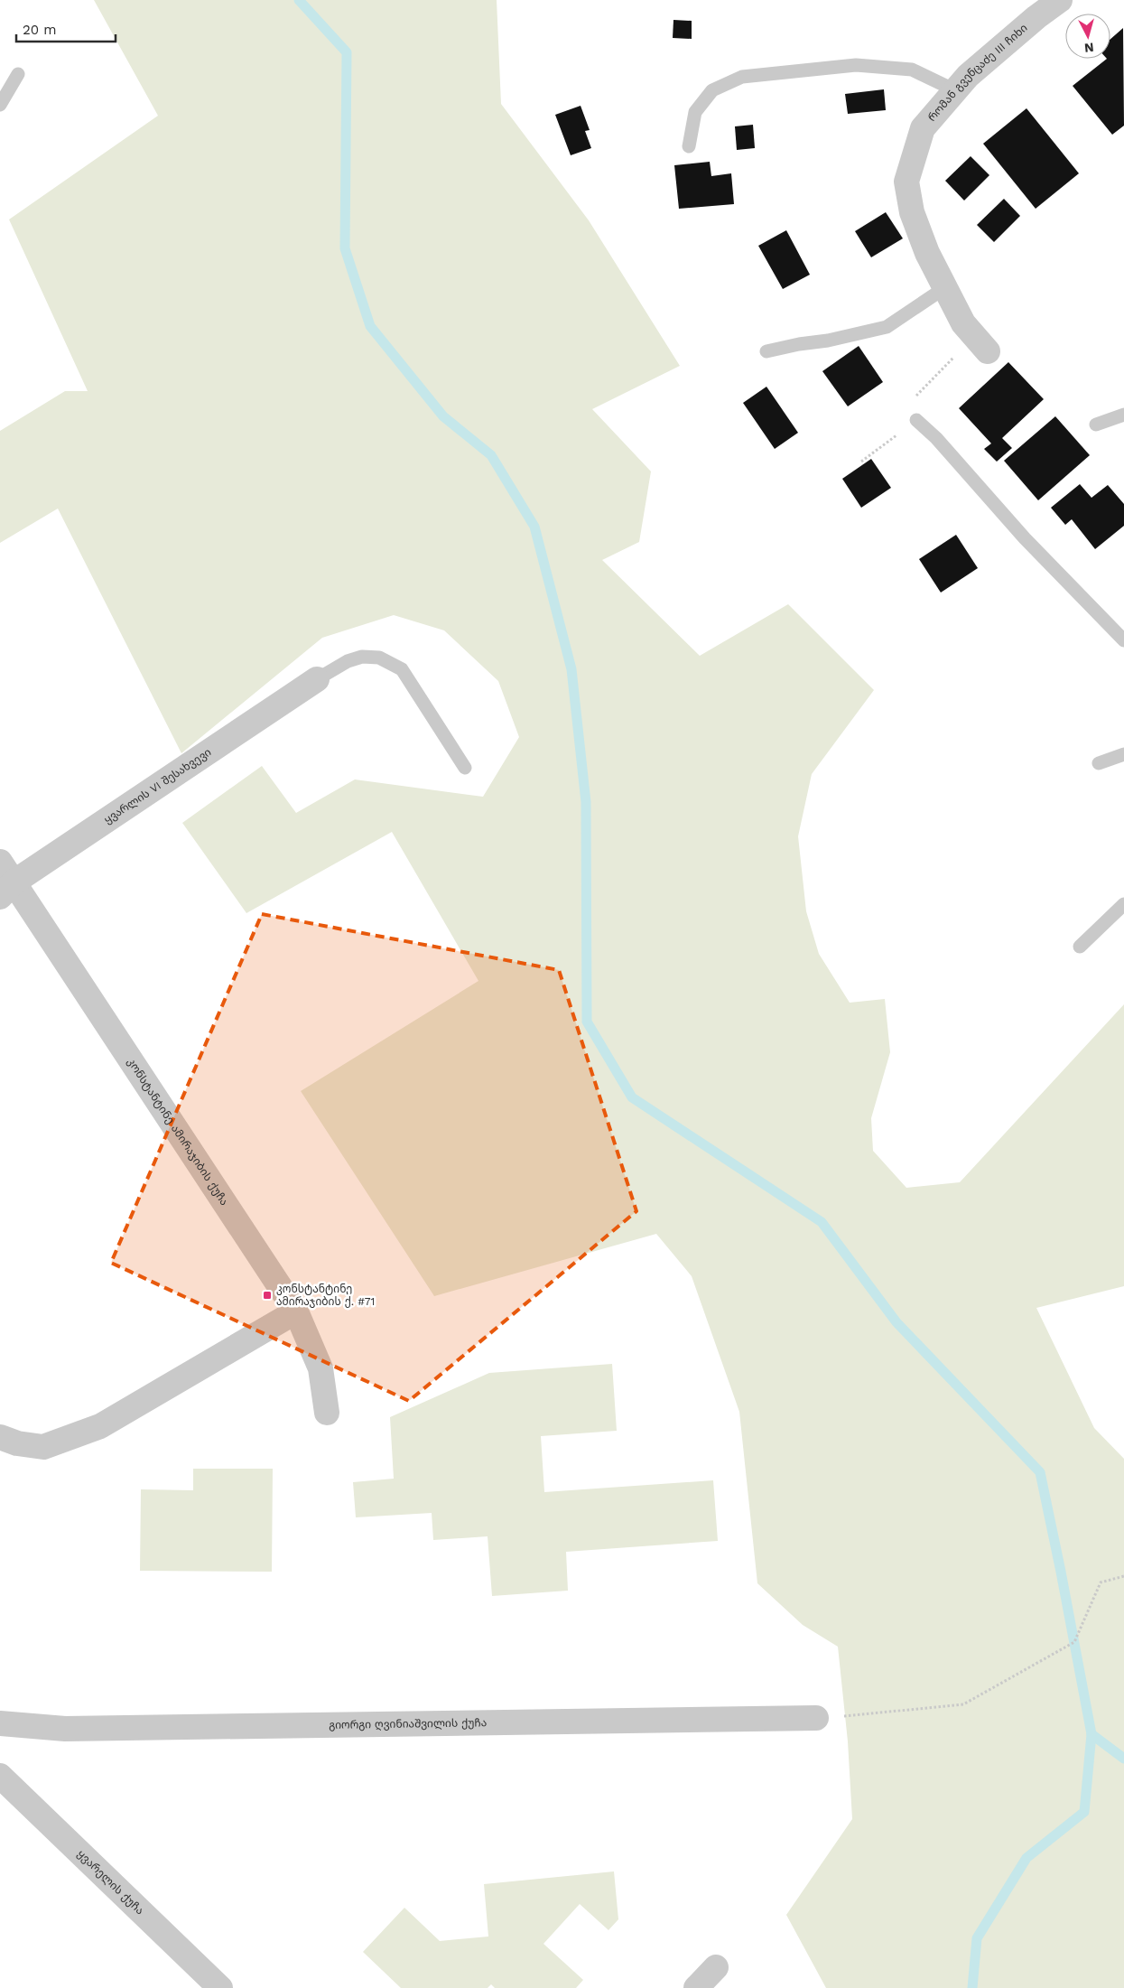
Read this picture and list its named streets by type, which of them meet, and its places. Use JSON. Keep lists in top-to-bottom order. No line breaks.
{"streets":{"street":["რომან გვენცაძე III ჩიხი","ყვარლის VI შესახვევი","კონსტანტინე ამირაჯიბის ქუჩა","გიორგი ღვინიაშვილის ქუჩა","ყვარელის ქუჩა"]},"crossings":[["ყვარლის VI შესახვევი","კონსტანტინე ამირაჯიბის ქუჩა"]],"places":{"transit":["კონსტანტინე ამირაჯიბის ქ. #71"]},"scale_bar":"20 m","north":"bottom"}
